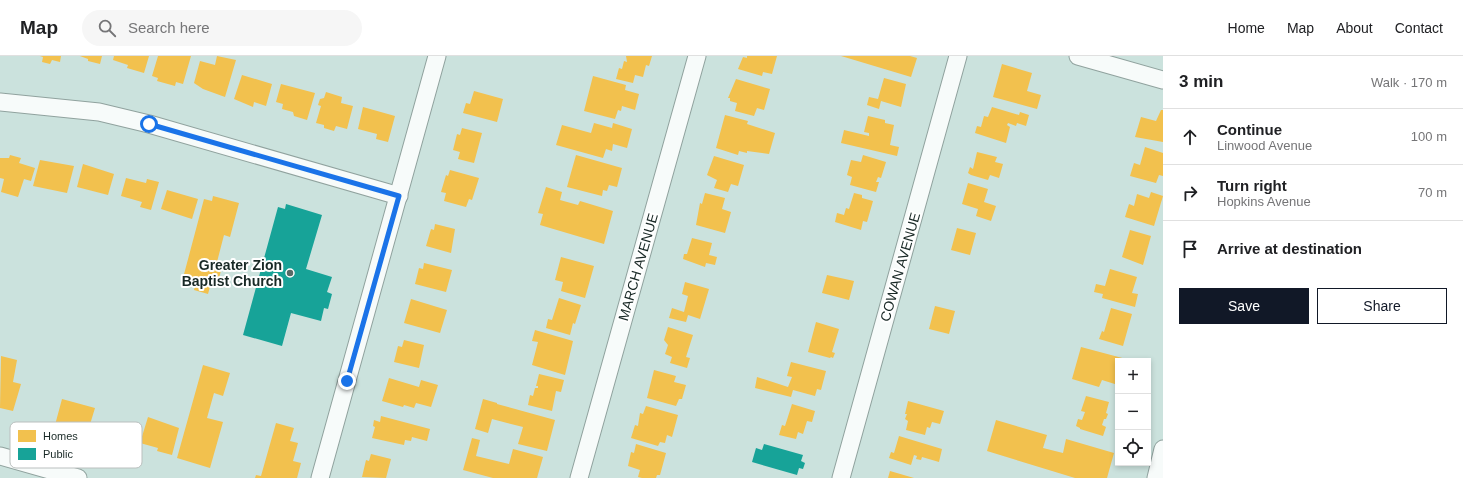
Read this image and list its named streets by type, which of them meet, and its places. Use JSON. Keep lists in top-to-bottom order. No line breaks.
{"streets":{"street":["MARCH AVENUE","COWAN AVENUE"]},"places":["Greater Zion Baptist Church"],"legend":["Homes","Public"],"page":{"header":"Map","search":"Search here","nav":["Home","Map","About","Contact"],"heading":["3 min","Walk · 170 m"],"list":[["Continue","Linwood Avenue","100 m"],["Turn right","Hopkins Avenue","70 m"],"Arrive at destination"],"buttons":["Save","Share"],"map_buttons":["+","−"]}}
